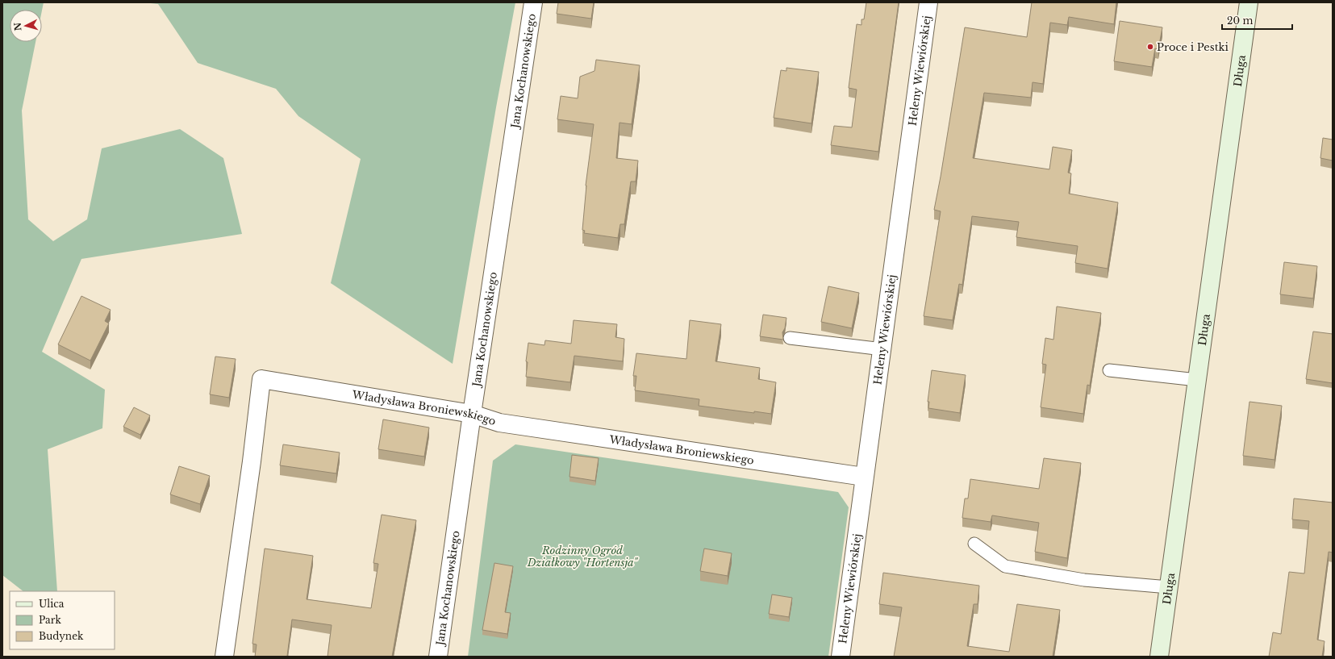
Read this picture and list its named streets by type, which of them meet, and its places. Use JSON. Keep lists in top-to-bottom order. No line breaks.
{"streets":{"main road":["Długa"],"street":["Heleny Wiewiórskiej","Jana Kochanowskiego","Władysława Broniewskiego"]},"crossings":[["Heleny Wiewiórskiej","Władysława Broniewskiego"],["Jana Kochanowskiego","Władysława Broniewskiego"]],"parks":["Rodzinny Ogród Działkowy \"Hortensja\""],"places":["Proce i Pestki"],"legend":["Ulica","Park","Budynek"],"scale_bar":"20 m","north":"left"}
